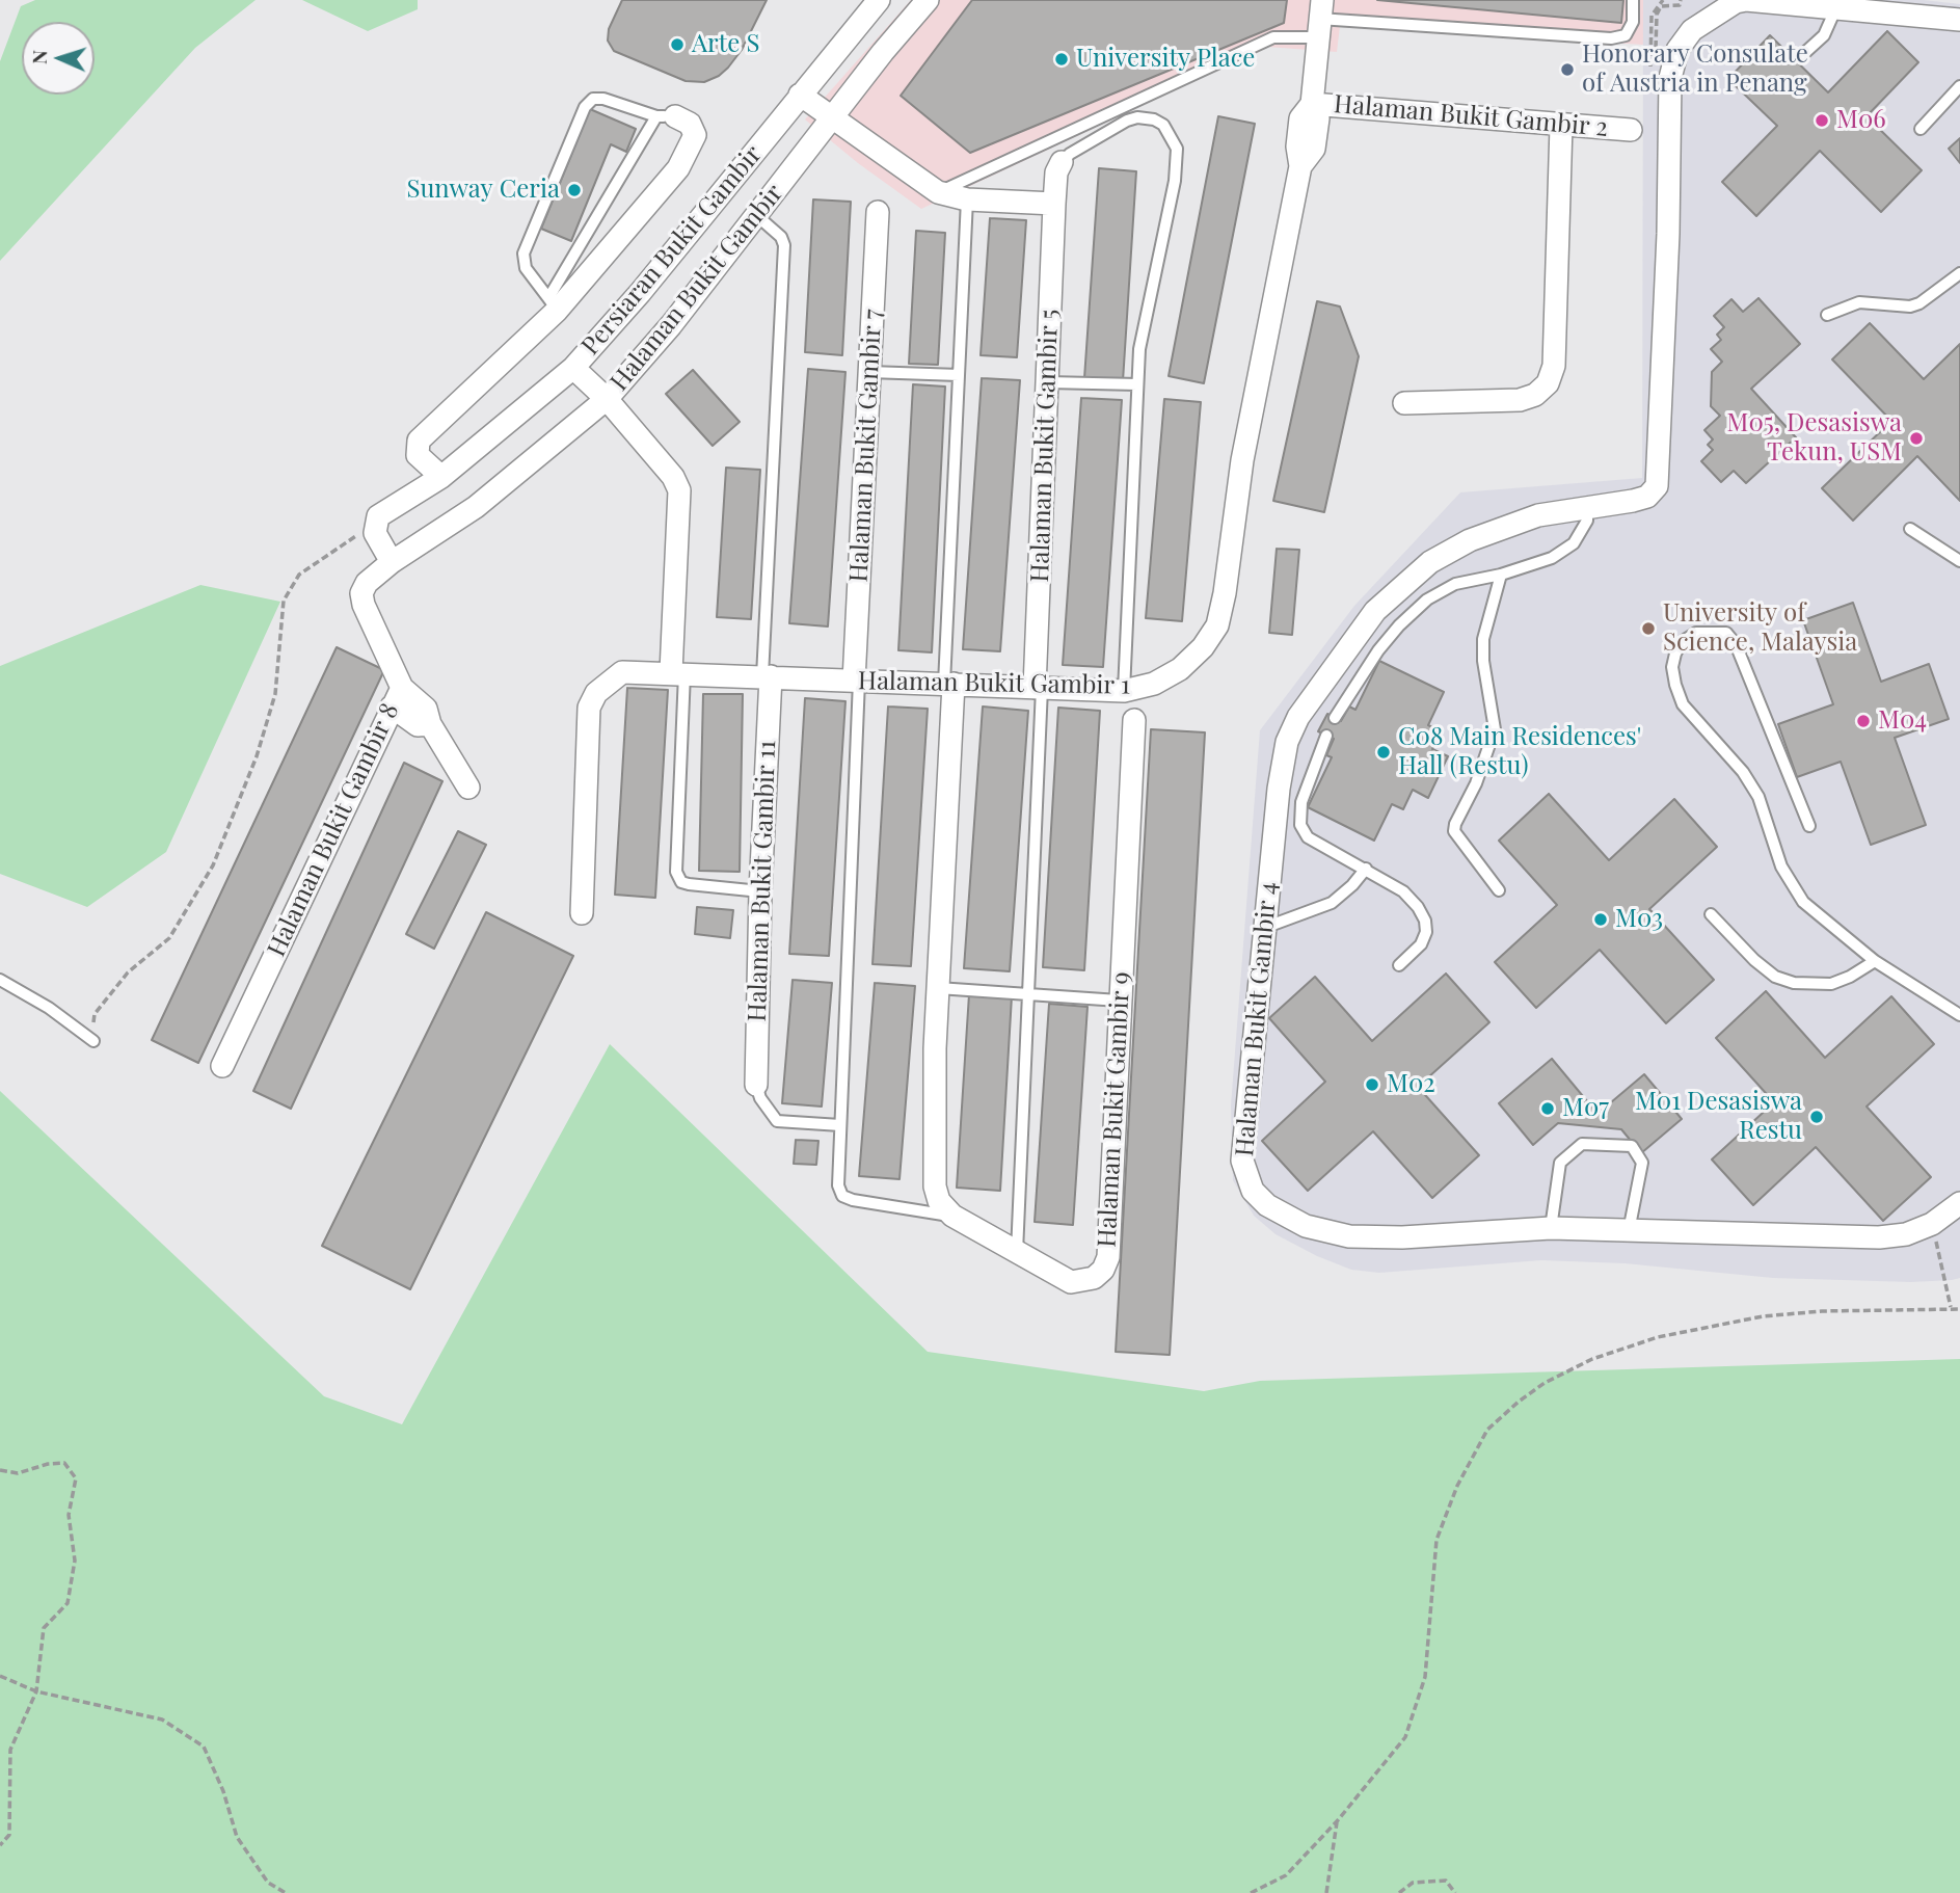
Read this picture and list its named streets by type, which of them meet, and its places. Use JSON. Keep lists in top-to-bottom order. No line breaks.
{"streets":{"street":["Halaman Bukit Gambir 2","Persiaran Bukit Gambir","Halaman Bukit Gambir","Halaman Bukit Gambir 7","Halaman Bukit Gambir 5","Halaman Bukit Gambir 1","Halaman Bukit Gambir 8","Halaman Bukit Gambir 11","Halaman Bukit Gambir 4","Halaman Bukit Gambir 9"]},"crossings":[["Halaman Bukit Gambir 2","Halaman Bukit Gambir 1"],["Halaman Bukit Gambir","Halaman Bukit Gambir 8"],["Halaman Bukit Gambir 7","Halaman Bukit Gambir 1"],["Halaman Bukit Gambir 5","Halaman Bukit Gambir 1"],["Halaman Bukit Gambir 1","Halaman Bukit Gambir 11"],["Halaman Bukit Gambir 1","Halaman Bukit Gambir 9"]],"places":["Arte S","University Place","Honorary Consulate of Austria in Penang","M06","Sunway Ceria","M05, Desasiswa Tekun, USM","University of Science, Malaysia","M04","C08 Main Residences' Hall (Restu)","M03","M02","M07","M01 Desasiswa Restu"],"north":"left"}
